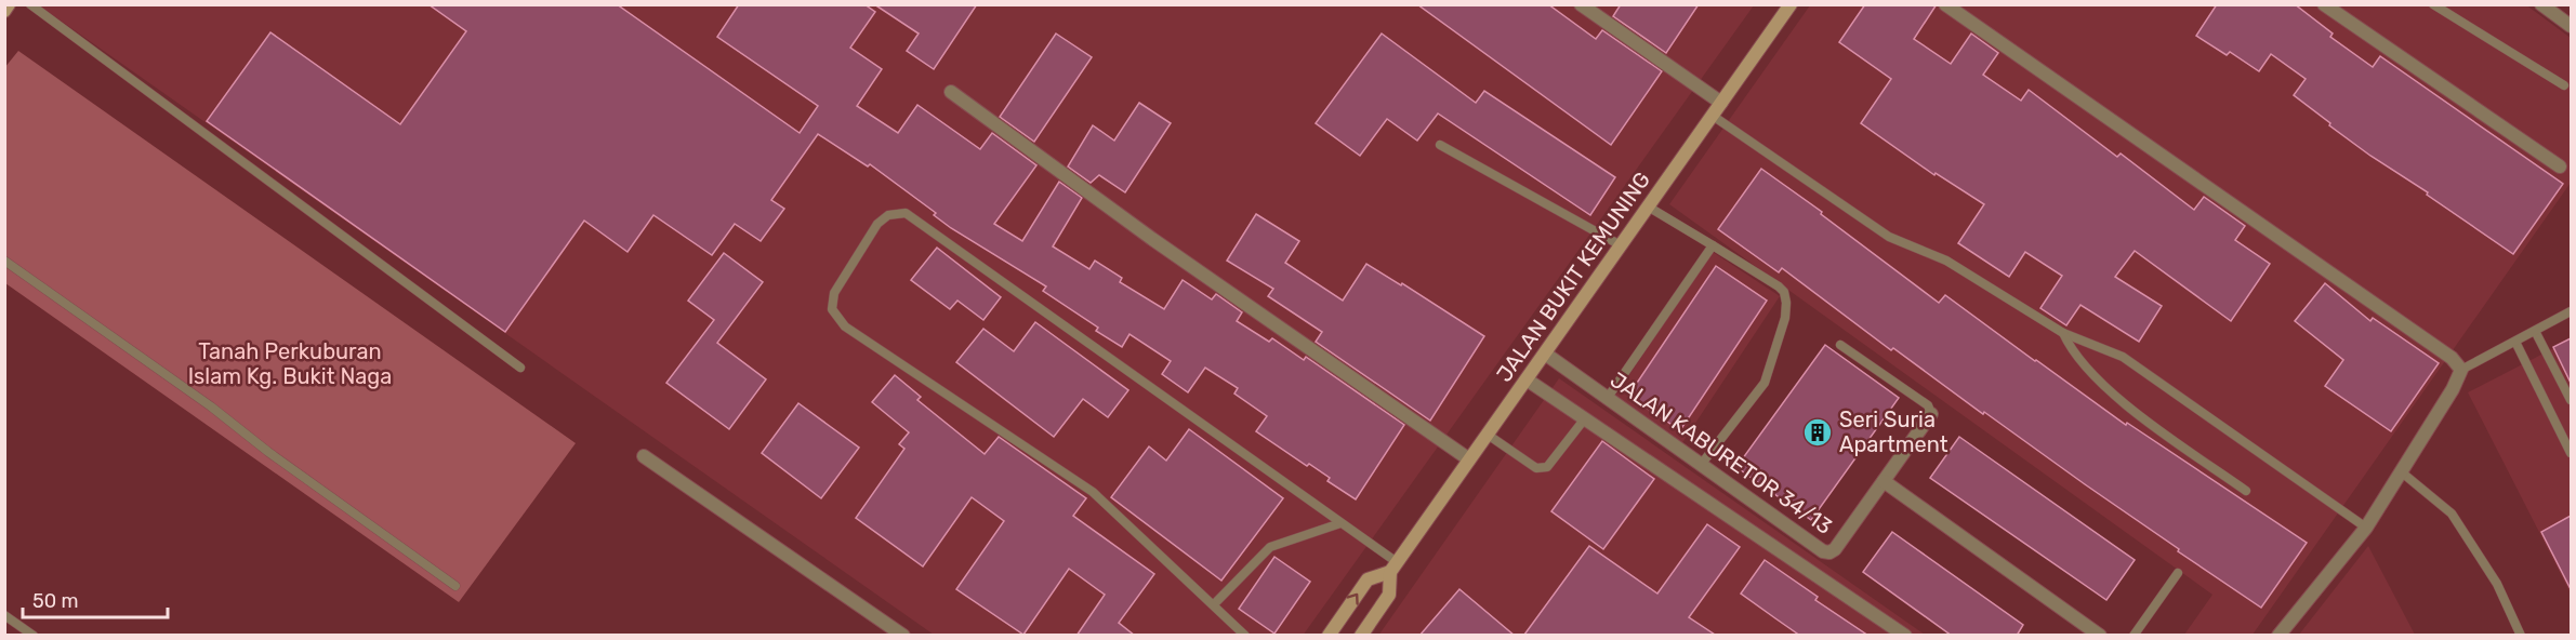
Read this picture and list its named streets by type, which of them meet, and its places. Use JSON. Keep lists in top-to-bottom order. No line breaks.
{"streets":{"main road":["JALAN BUKIT KEMUNING"],"street":["JALAN KABURETOR 34/13"]},"crossings":[["JALAN BUKIT KEMUNING","JALAN KABURETOR 34/13"]],"parks":["Tanah Perkuburan Islam Kg. Bukit Naga"],"places":{"building":["Seri Suria Apartment"]},"scale_bar":"50 m"}
